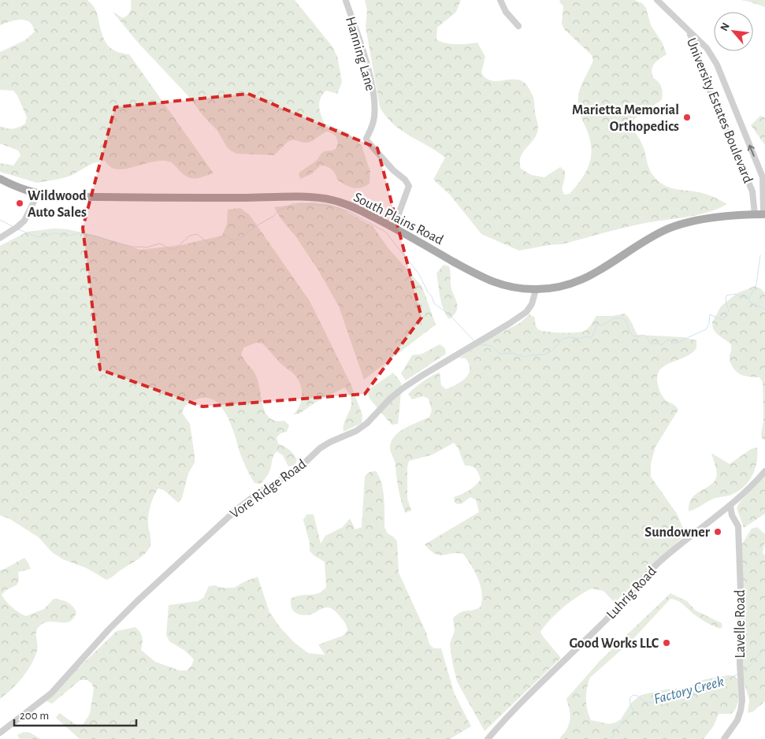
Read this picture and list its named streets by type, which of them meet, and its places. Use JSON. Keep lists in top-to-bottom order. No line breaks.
{"streets":{"main road":["South Plains Road"],"street":["Hanning Lane","University Estates Boulevard","Vore Ridge Road","Luhrig Road","Lavelle Road"]},"crossings":[["Hanning Lane","South Plains Road"],["University Estates Boulevard","South Plains Road"],["South Plains Road","Vore Ridge Road"],["Luhrig Road","Lavelle Road"]],"water":["Factory Creek"],"places":["Marietta Memorial Orthopedics","Wildwood Auto Sales","Sundowner","Good Works LLC"],"scale_bar":"200 m","north":"top left"}
